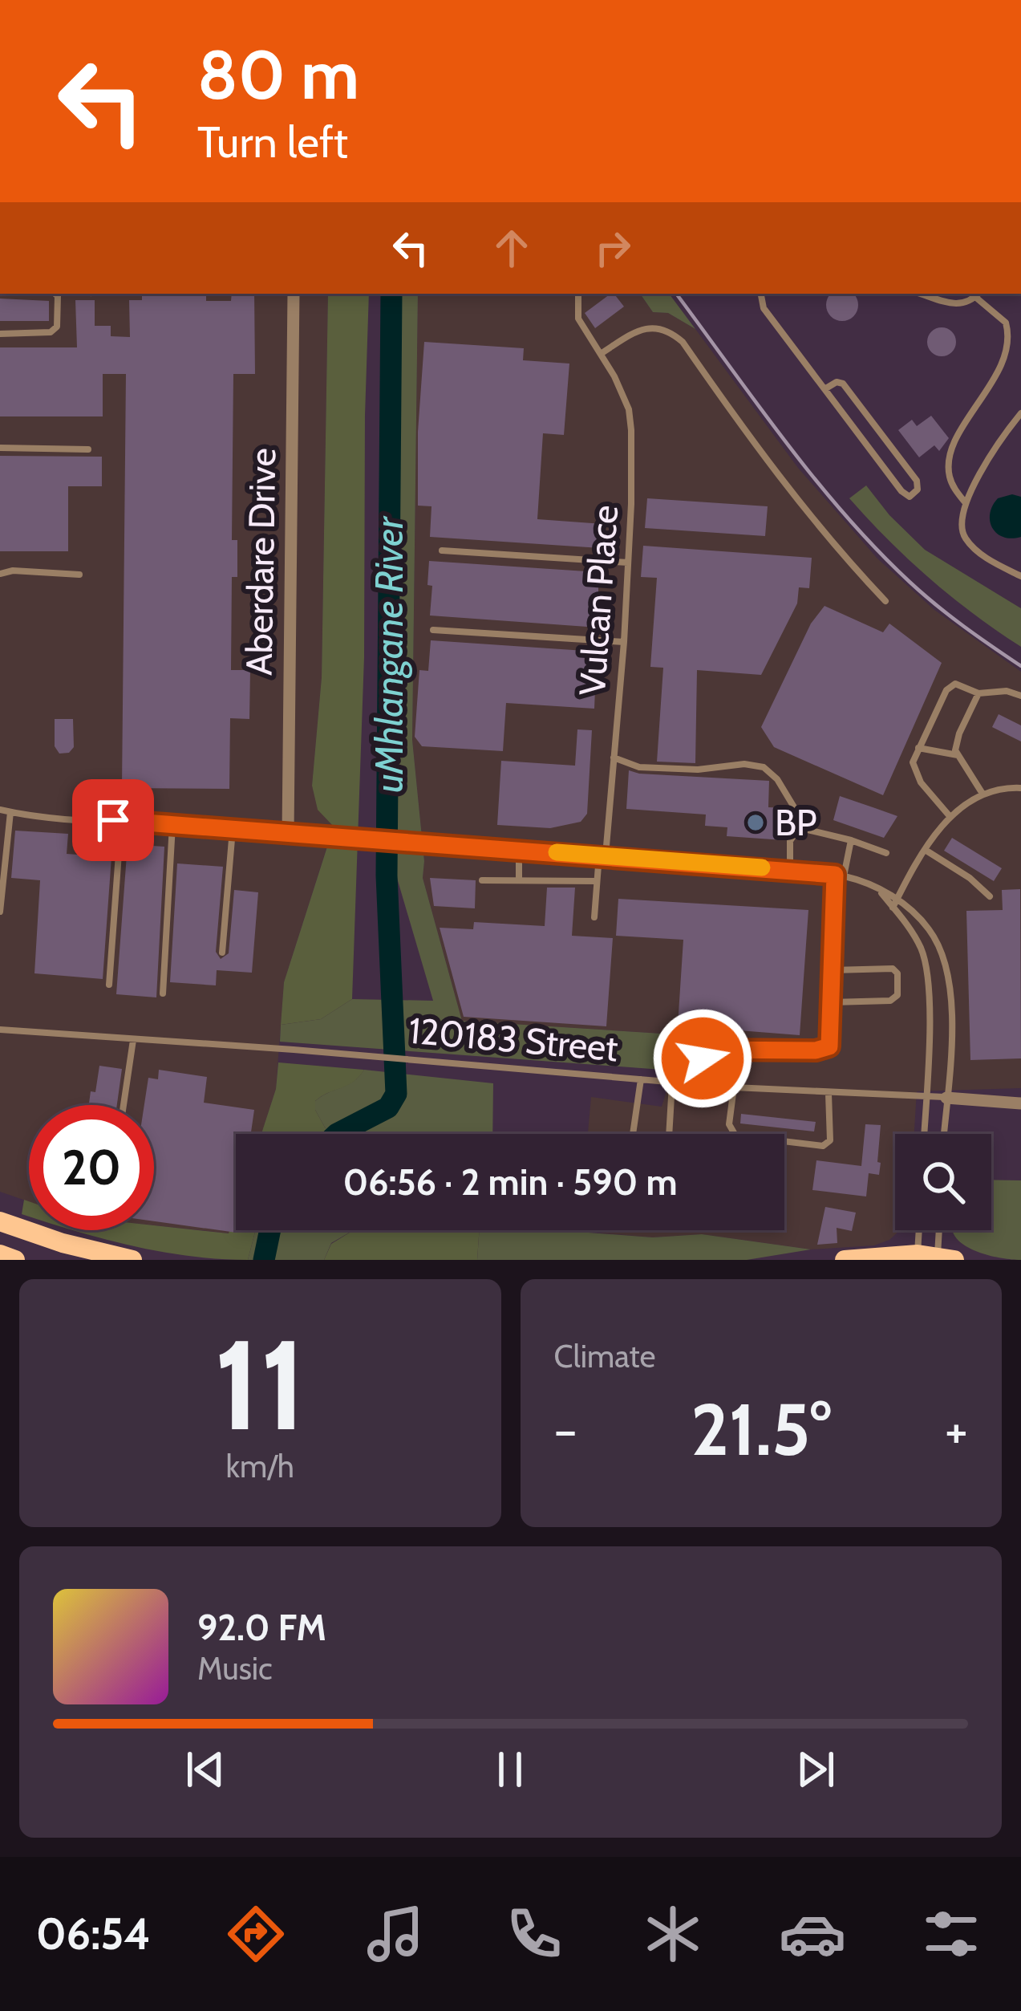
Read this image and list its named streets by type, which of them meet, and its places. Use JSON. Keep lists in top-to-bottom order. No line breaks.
{"streets":{"street":["Aberdare Drive","120183 Street"],"lane":["Vulcan Place"]},"water":["uMhlangane River"],"places":["BP"],"page":{"turn":["80 m","Turn left"],"limit":"20","trip":"06:56 · 2 min · 590 m","tile":[["11","km/h"],"Climate"],"heat":["−","21.5°","+"],"song":["92.0 FM","Music"],"tabs":"06:54"}}
